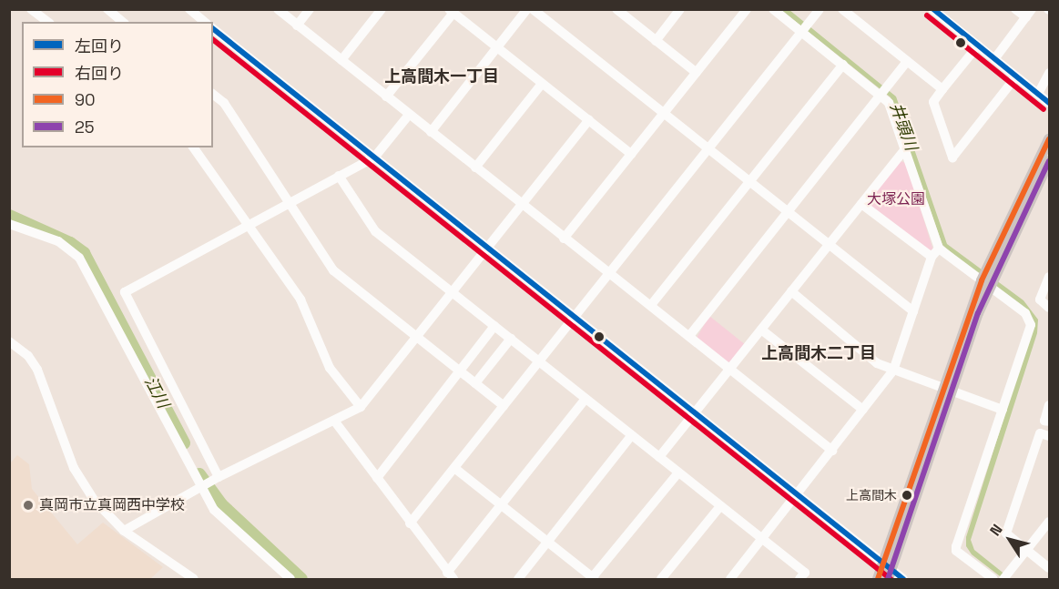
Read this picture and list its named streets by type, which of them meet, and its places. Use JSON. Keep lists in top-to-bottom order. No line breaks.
{"districts":["上高間木一丁目","上高間木二丁目"],"water":["井頭川","江川"],"parks":["大塚公園"],"places":["上高間木","真岡市立真岡西中学校"],"lines":["transit line 左回り","transit line 右回り","transit line 90","transit line 25"],"legend":["左回り","右回り","90","25"],"north":"top left"}
